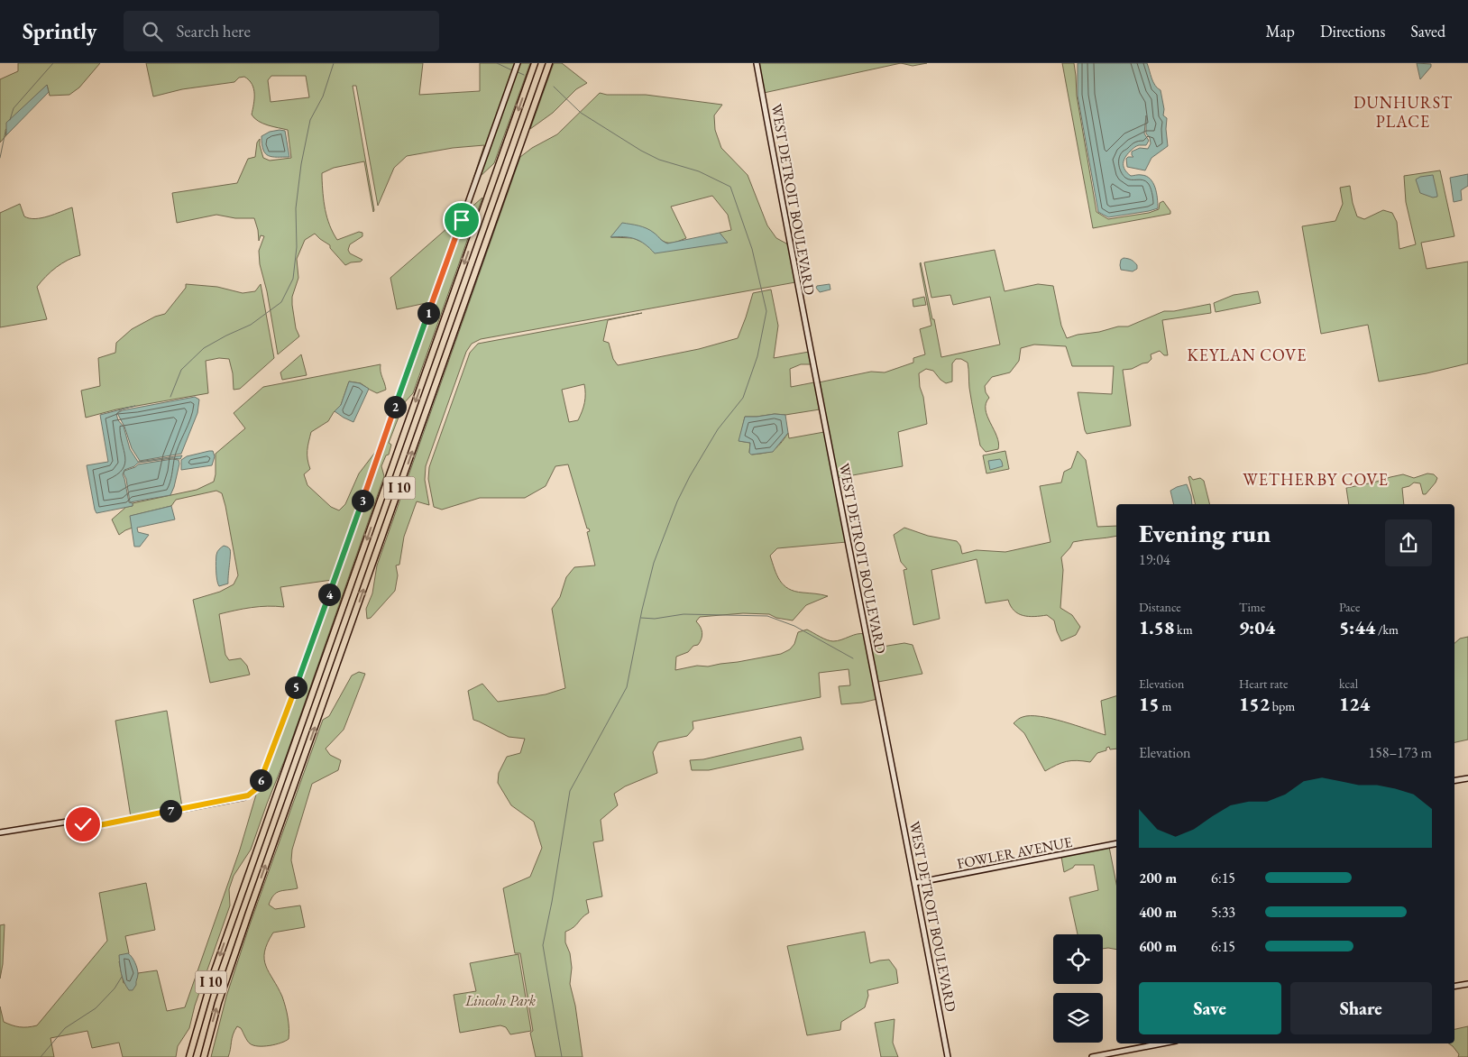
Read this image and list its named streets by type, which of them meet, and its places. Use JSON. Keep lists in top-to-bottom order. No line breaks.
{"streets":{"highway":["I 10"],"street":["WEST DETROIT BOULEVARD","FOWLER AVENUE"]},"crossings":[["WEST DETROIT BOULEVARD","FOWLER AVENUE"]],"districts":["DUNHURST PLACE","KEYLAN COVE","WETHERBY COVE"],"parks":["Lincoln Park"],"page":{"header":"Sprintly","search":"Search here","nav":["Map","Directions","Saved"],"pins":["1","2","3","4","5","6","7"],"heading":["Evening run","19:04"],"stats":[["Distance","1.58 km"],["Time","9:04"],["Pace","5:44 /km"],["Elevation","15 m"],["Heart rate","152 bpm"],["kcal","124"]],"chart":["Elevation","158–173 m"],"list":[{"name":"200 m","note":"6:15"},{"name":"400 m","note":"5:33"},{"name":"600 m","note":"6:15"}],"buttons":["Save","Share"]}}
